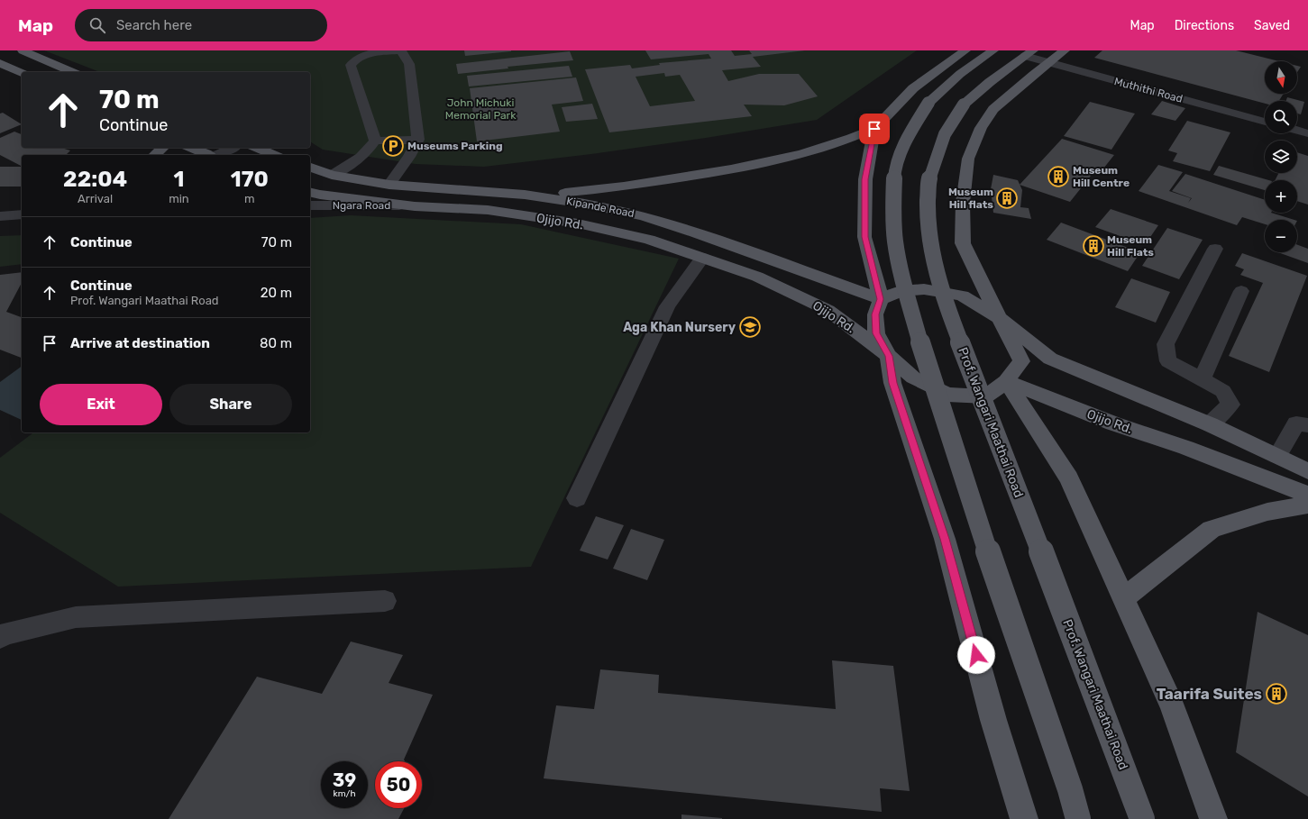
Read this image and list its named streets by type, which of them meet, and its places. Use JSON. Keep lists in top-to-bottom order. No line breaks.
{"streets":{"main road":["Kipande Road","Ojijo Rd.","Prof. Wangari Maathai Road"],"street":["Muthithi Road","Ngara Road"]},"crossings":[["Muthithi Road","Prof. Wangari Maathai Road"],["Ngara Road","Ojijo Rd."],["Kipande Road","Ojijo Rd."]],"parks":["John Michuki Memorial Park"],"places":{"parking":["Museums Parking"],"building":["Museum Hill Centre","Museum Hill flats","Museum Hill Flats","Taarifa Suites"],"school or university":["Aga Khan Nursery"]},"north":"bottom","page":{"header":"Map","search":"Search here","nav":["Map","Directions","Saved"],"map_buttons":["+","−"],"turn":["70 m","Continue"],"eta":["22:04","Arrival","1","min","170","m"],"list":[{"name":"Continue","value":"70 m"},{"name":"Continue","note":"Prof. Wangari Maathai Road","value":"20 m"},{"name":"Arrive at destination","value":"80 m"}],"buttons":["Exit","Share"],"speed":"39 km/h","limit":"50"}}
